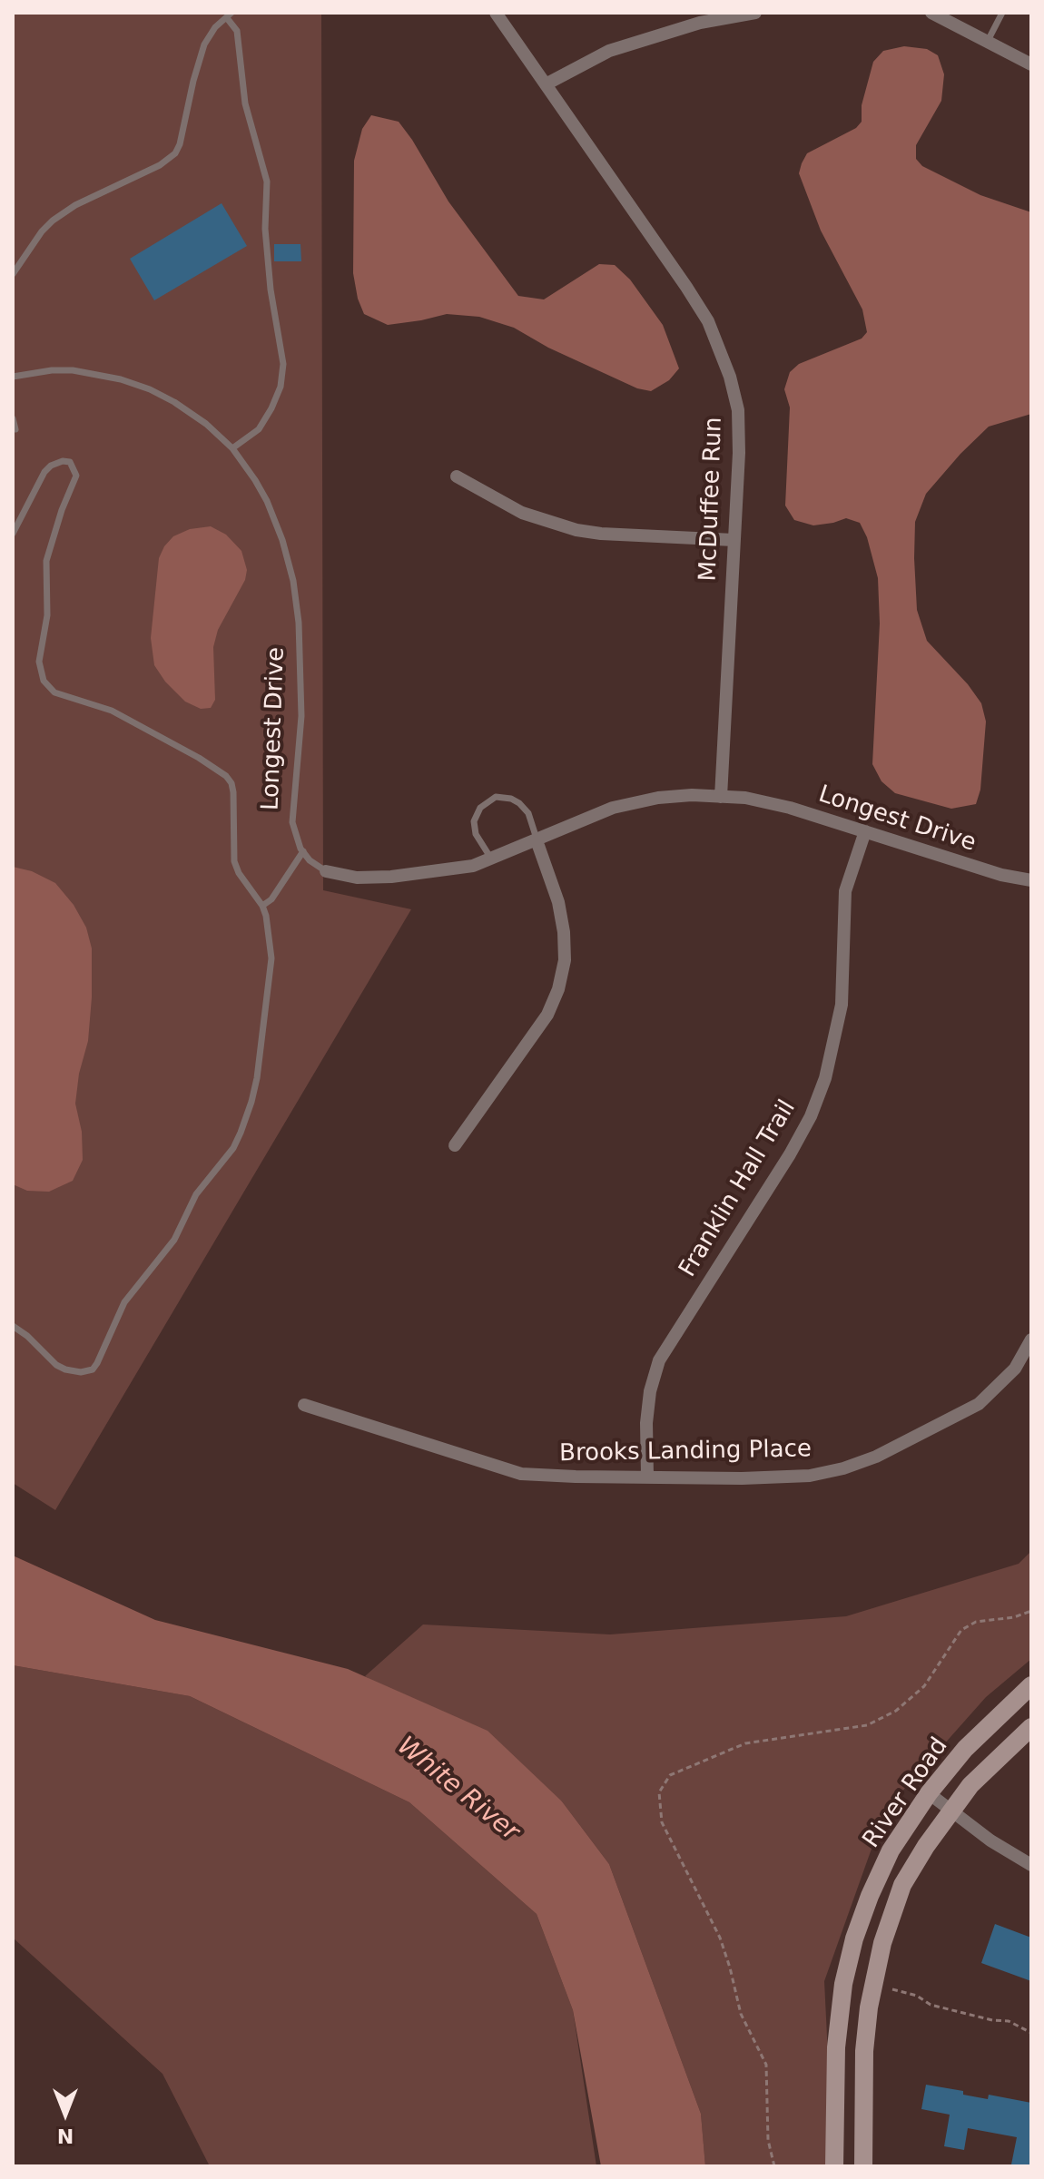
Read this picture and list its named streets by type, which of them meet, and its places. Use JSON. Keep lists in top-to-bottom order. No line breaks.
{"streets":{"main road":["River Road"],"street":["McDuffee Run","Longest Drive","Franklin Hall Trail","Brooks Landing Place"]},"crossings":[["McDuffee Run","Longest Drive"],["Longest Drive","Franklin Hall Trail"],["Franklin Hall Trail","Brooks Landing Place"]],"water":["White River"],"north":"bottom"}
